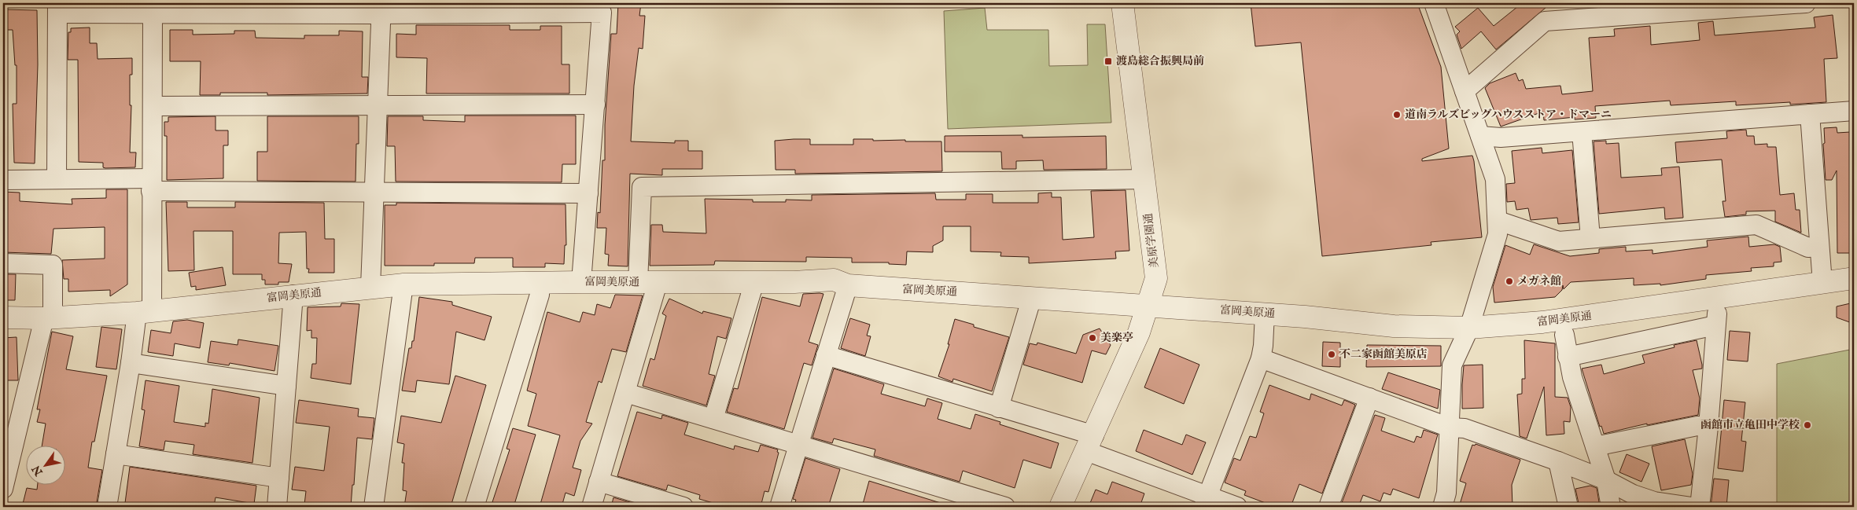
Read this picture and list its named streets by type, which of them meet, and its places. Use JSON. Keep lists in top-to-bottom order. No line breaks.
{"streets":{"street":["美原学園通","富岡美原通"]},"crossings":[["美原学園通","富岡美原通"]],"places":{"transit":["渡島総合振興局前"],"other":["道南ラルズビッグハウスストア・ドマーニ","メガネ館","美楽亭","不二家函館美原店","函館市立亀田中学校"]},"north":"bottom left"}
